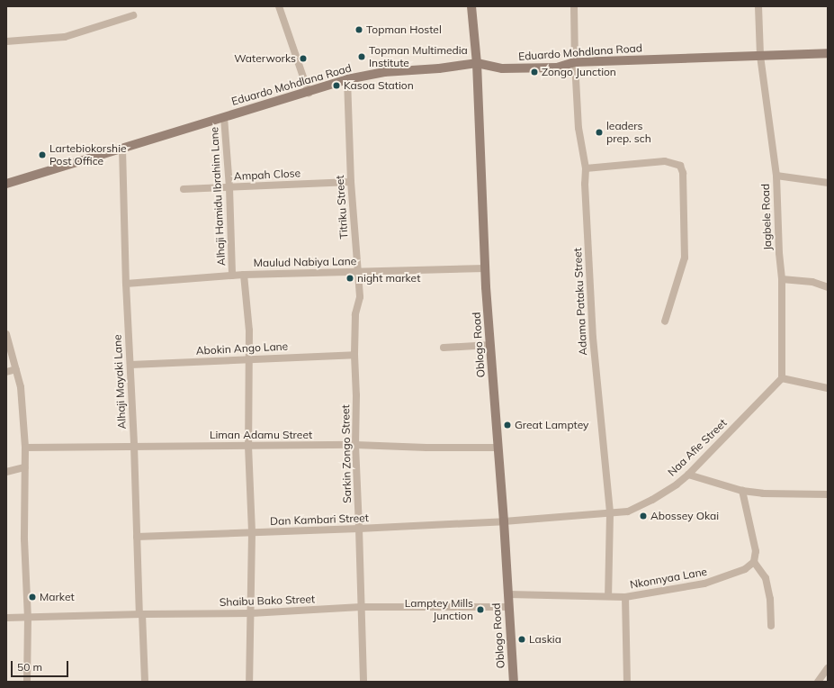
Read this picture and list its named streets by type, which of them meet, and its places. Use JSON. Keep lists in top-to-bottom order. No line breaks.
{"streets":{"main road":["Eduardo Mohdlana Road","Oblogo Road"],"street":["Ampah Close","Alhaji Hamidu Ibrahim Lane","Titriku Street","Jagbele Road","Maulud Nabiya Lane","Adama Pataku Street","Abokin Ango Lane","Alhaji Mayaki Lane","Liman Adamu Street","Naa Afie Street","Sarkin Zongo Street","Dan Kambari Street","Nkonnyaa Lane","Shaibu Bako Street"]},"crossings":[["Eduardo Mohdlana Road","Alhaji Hamidu Ibrahim Lane"],["Eduardo Mohdlana Road","Titriku Street"],["Eduardo Mohdlana Road","Jagbele Road"],["Eduardo Mohdlana Road","Adama Pataku Street"],["Eduardo Mohdlana Road","Oblogo Road"],["Eduardo Mohdlana Road","Alhaji Mayaki Lane"],["Ampah Close","Alhaji Hamidu Ibrahim Lane"],["Ampah Close","Titriku Street"],["Alhaji Hamidu Ibrahim Lane","Maulud Nabiya Lane"],["Titriku Street","Maulud Nabiya Lane"],["Titriku Street","Abokin Ango Lane"],["Titriku Street","Sarkin Zongo Street"],["Jagbele Road","Naa Afie Street"],["Maulud Nabiya Lane","Oblogo Road"],["Maulud Nabiya Lane","Alhaji Mayaki Lane"],["Adama Pataku Street","Naa Afie Street"],["Adama Pataku Street","Nkonnyaa Lane"],["Oblogo Road","Liman Adamu Street"],["Oblogo Road","Naa Afie Street"],["Oblogo Road","Dan Kambari Street"],["Oblogo Road","Nkonnyaa Lane"],["Oblogo Road","Shaibu Bako Street"],["Abokin Ango Lane","Alhaji Mayaki Lane"],["Abokin Ango Lane","Sarkin Zongo Street"],["Alhaji Mayaki Lane","Liman Adamu Street"],["Alhaji Mayaki Lane","Dan Kambari Street"],["Alhaji Mayaki Lane","Shaibu Bako Street"],["Liman Adamu Street","Sarkin Zongo Street"],["Naa Afie Street","Dan Kambari Street"],["Sarkin Zongo Street","Dan Kambari Street"],["Sarkin Zongo Street","Shaibu Bako Street"]],"places":["Topman Hostel","Topman Multimedia Institute","Waterworks","Zongo Junction","Kasoa Station","leaders prep. sch","Lartebiokorshie Post Office","night market","Great Lamptey","Abossey Okai","Market","Lamptey Mills Junction","Laskia"],"scale_bar":"50 m"}
